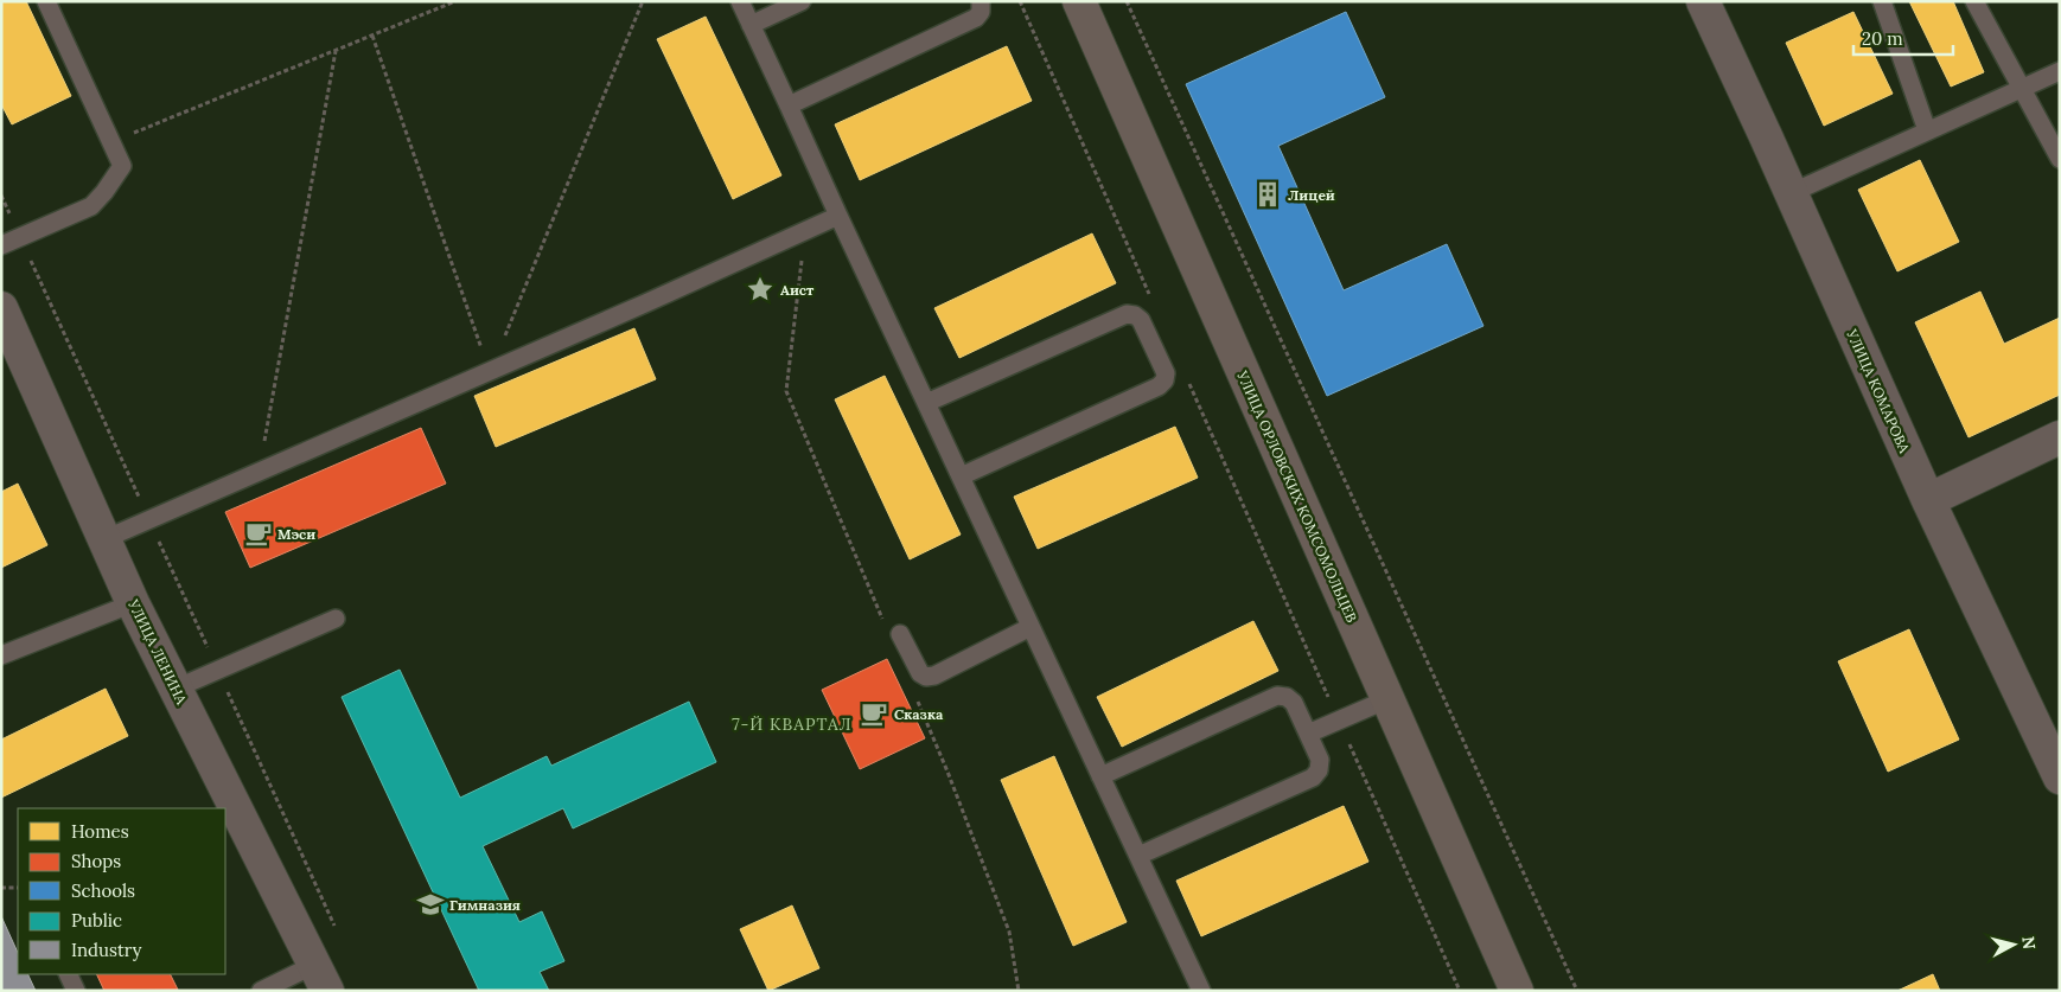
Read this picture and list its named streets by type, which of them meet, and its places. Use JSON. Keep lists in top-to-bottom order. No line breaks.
{"streets":{"street":["УЛИЦА КОМАРОВА","УЛИЦА ОРЛОВСКИХ КОМСОМОЛЬЦЕВ","УЛИЦА ЛЕНИНА"]},"districts":["7-Й КВАРТАЛ"],"places":{"building":["Лицей"],"place":["Аист"],"cafe":["Мэси","Сказка"],"school or university":["Гимназия"]},"legend":["Homes","Shops","Schools","Public","Industry"],"scale_bar":"20 m","north":"right"}
